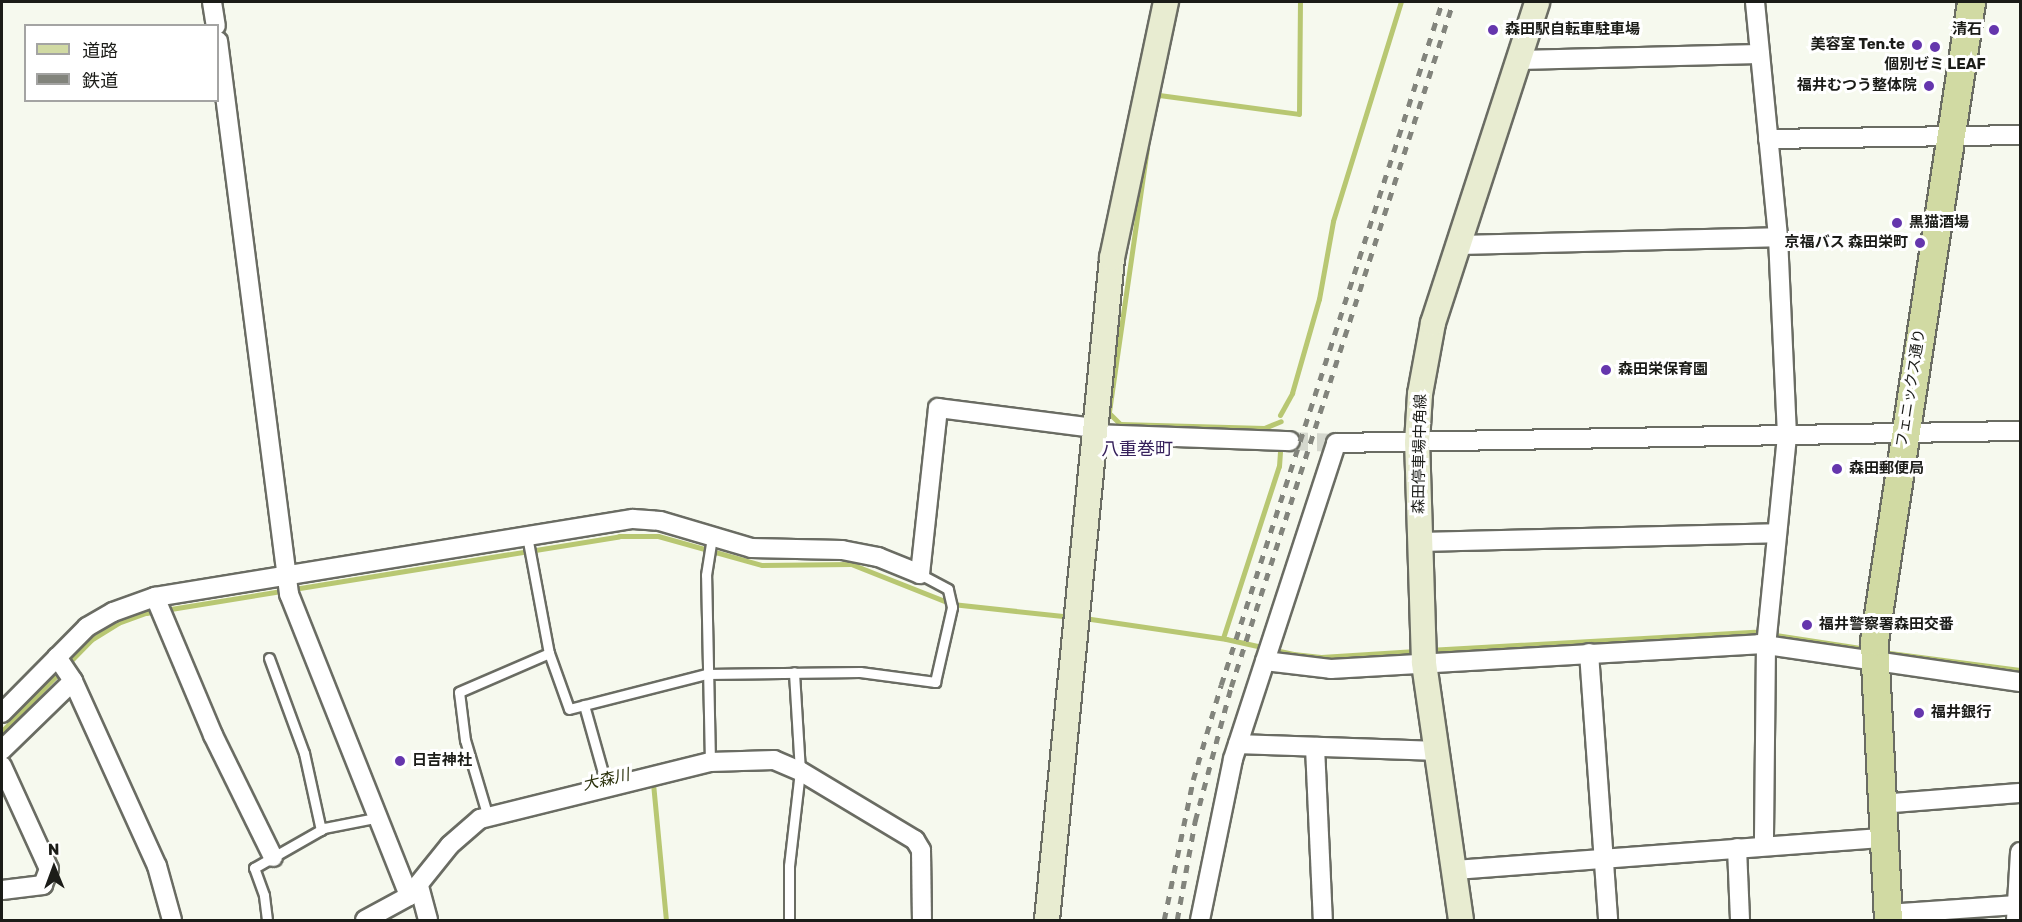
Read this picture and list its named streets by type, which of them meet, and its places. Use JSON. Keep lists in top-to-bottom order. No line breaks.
{"streets":{"main road":["フェニックス通り","森田停車場中角線"]},"districts":["八重巻町"],"water":["大森川"],"places":["森田駅自転車駐車場","清石","美容室 Ten.te","個別ゼミ LEAF","福井むつう整体院","黒猫酒場","京福バス 森田栄町","森田栄保育園","森田郵便局","福井警察署森田交番","福井銀行","日吉神社"],"legend":["道路","鉄道"],"north":"top"}
